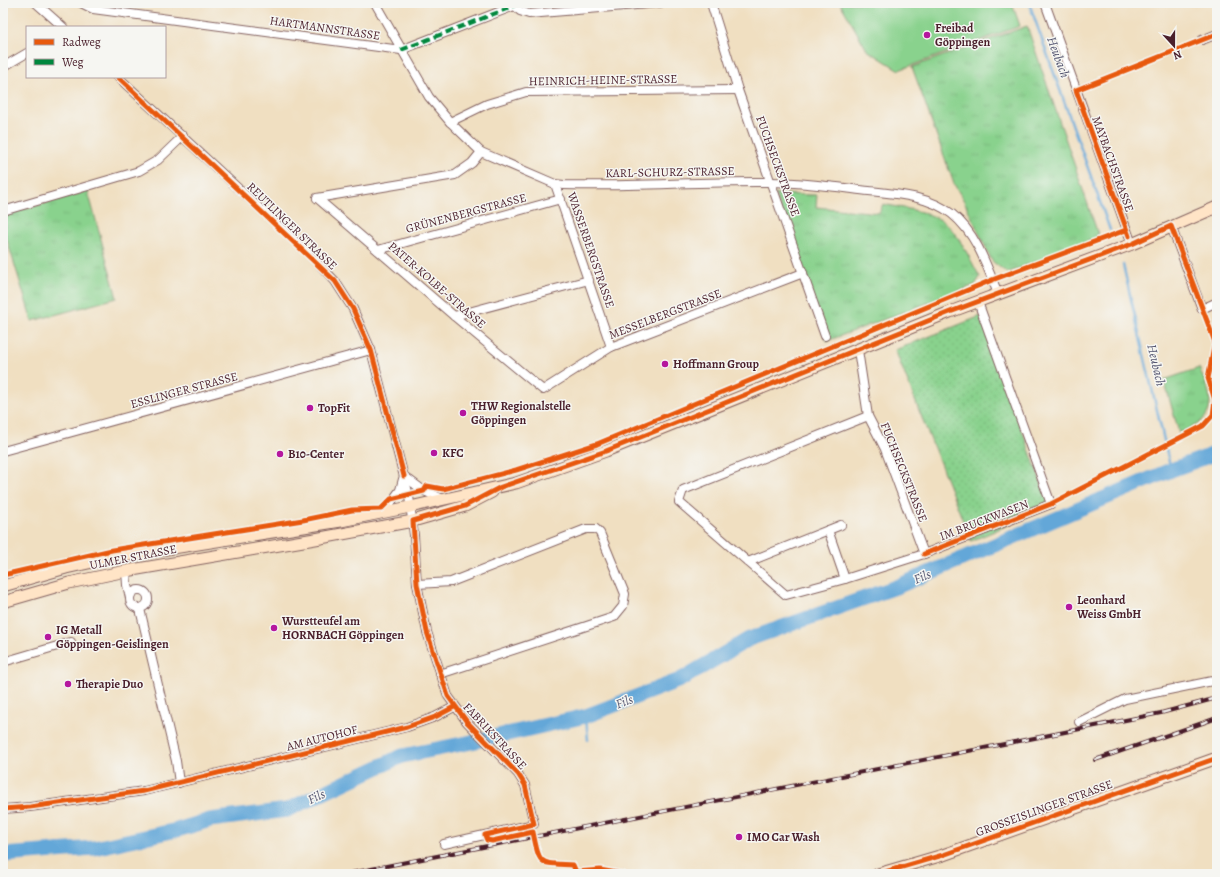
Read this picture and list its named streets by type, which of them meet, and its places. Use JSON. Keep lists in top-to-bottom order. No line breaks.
{"streets":{"main road":["ULMER STRASSE","GROSSEISLINGER STRASSE"],"street":["HARTMANNSTRASSE","HEINRICH-HEINE-STRASSE","MAYBACHSTRASSE","FUCHSECKSTRASSE","KARL-SCHURZ-STRASSE","GRÜNENBERGSTRASSE","REUTLINGER STRASSE","WASSERBERGSTRASSE","PATER-KOLBE-STRASSE","MESSELBERGSTRASSE","ESSLINGER STRASSE","IM BRUCKWASEN","FABRIKSTRASSE","AM AUTOHOF"]},"crossings":[["HARTMANNSTRASSE","KARL-SCHURZ-STRASSE"],["HEINRICH-HEINE-STRASSE","FUCHSECKSTRASSE"],["HEINRICH-HEINE-STRASSE","KARL-SCHURZ-STRASSE"],["MAYBACHSTRASSE","ULMER STRASSE"],["FUCHSECKSTRASSE","KARL-SCHURZ-STRASSE"],["FUCHSECKSTRASSE","MESSELBERGSTRASSE"],["FUCHSECKSTRASSE","IM BRUCKWASEN"],["FUCHSECKSTRASSE","ULMER STRASSE"],["KARL-SCHURZ-STRASSE","WASSERBERGSTRASSE"],["KARL-SCHURZ-STRASSE","PATER-KOLBE-STRASSE"],["KARL-SCHURZ-STRASSE","ULMER STRASSE"],["GRÜNENBERGSTRASSE","WASSERBERGSTRASSE"],["GRÜNENBERGSTRASSE","PATER-KOLBE-STRASSE"],["REUTLINGER STRASSE","ESSLINGER STRASSE"],["REUTLINGER STRASSE","ULMER STRASSE"],["WASSERBERGSTRASSE","MESSELBERGSTRASSE"],["PATER-KOLBE-STRASSE","MESSELBERGSTRASSE"],["IM BRUCKWASEN","ULMER STRASSE"],["FABRIKSTRASSE","AM AUTOHOF"]],"water":["Heubach","Fils"],"places":["Freibad Göppingen","Hoffmann Group","TopFit","THW Regionalstelle Göppingen","KFC","B10-Center","Leonhard Weiss GmbH","Wurstteufel am HORNBACH Göppingen","IG Metall Göppingen-Geislingen","Therapie Duo","IMO Car Wash"],"legend":["Radweg","Weg"],"north":"bottom"}
